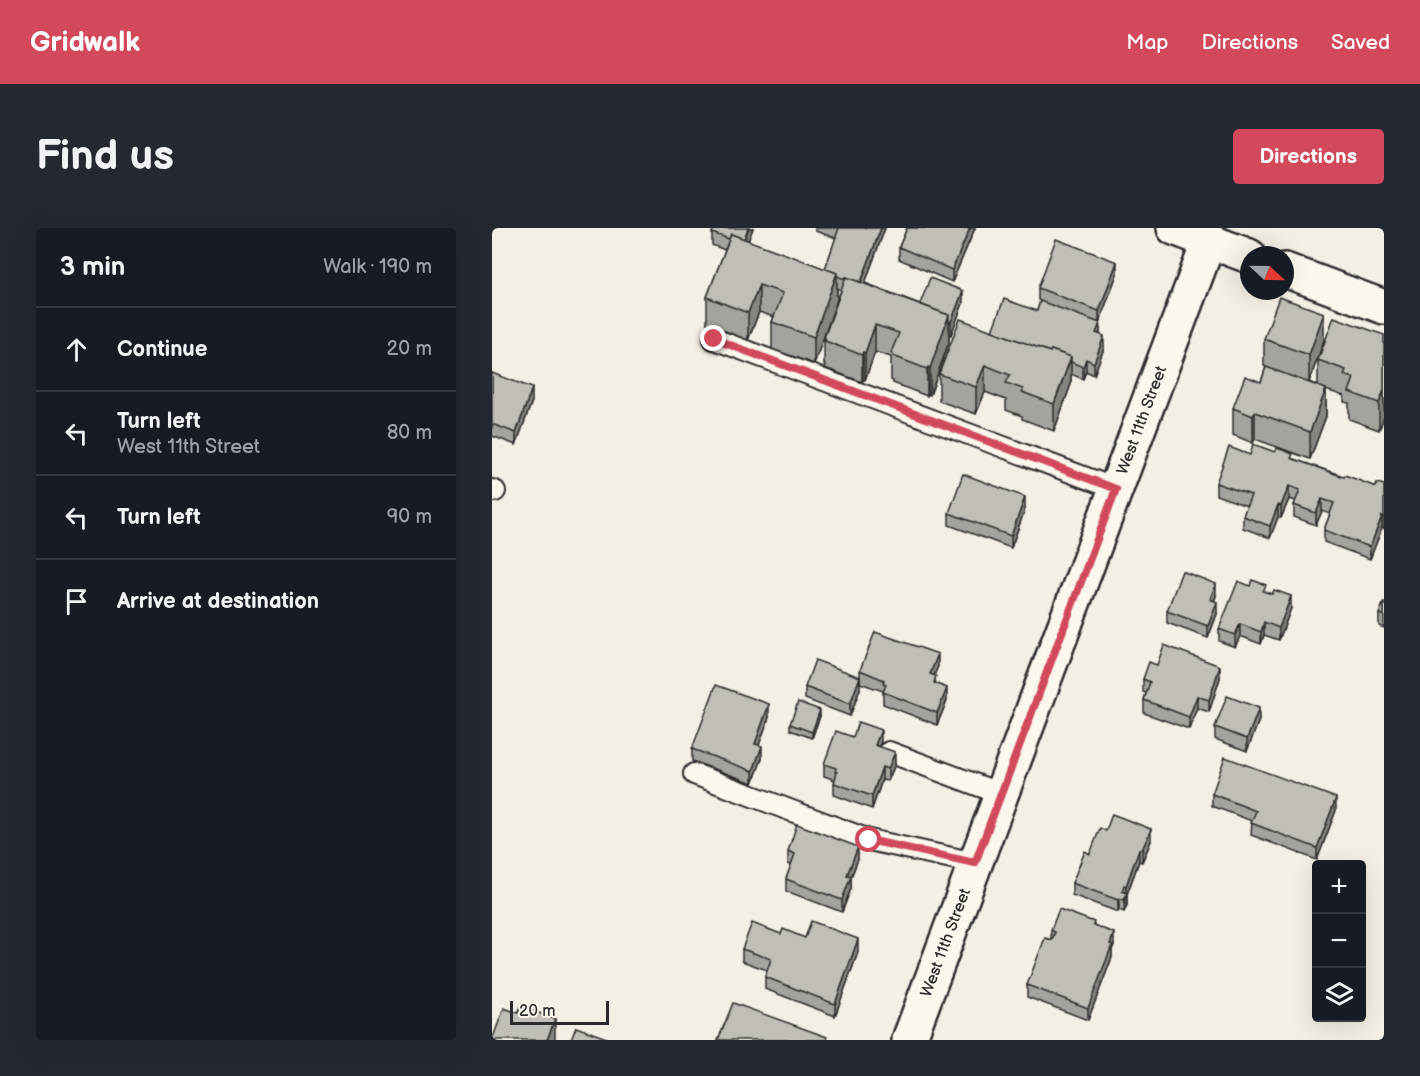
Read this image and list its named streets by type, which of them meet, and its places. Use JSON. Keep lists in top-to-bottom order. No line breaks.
{"streets":{"street":["West 11th Street"]},"scale_bar":"20 m","north":"right","page":{"header":"Gridwalk","nav":["Map","Directions","Saved"],"buttons":"Directions","title":"Find us","heading":["3 min","Walk · 190 m"],"list":[["Continue","20 m"],["Turn left","West 11th Street","80 m"],["Turn left","90 m"],"Arrive at destination"],"map_buttons":["+","−"],"scale":"20 m"}}
